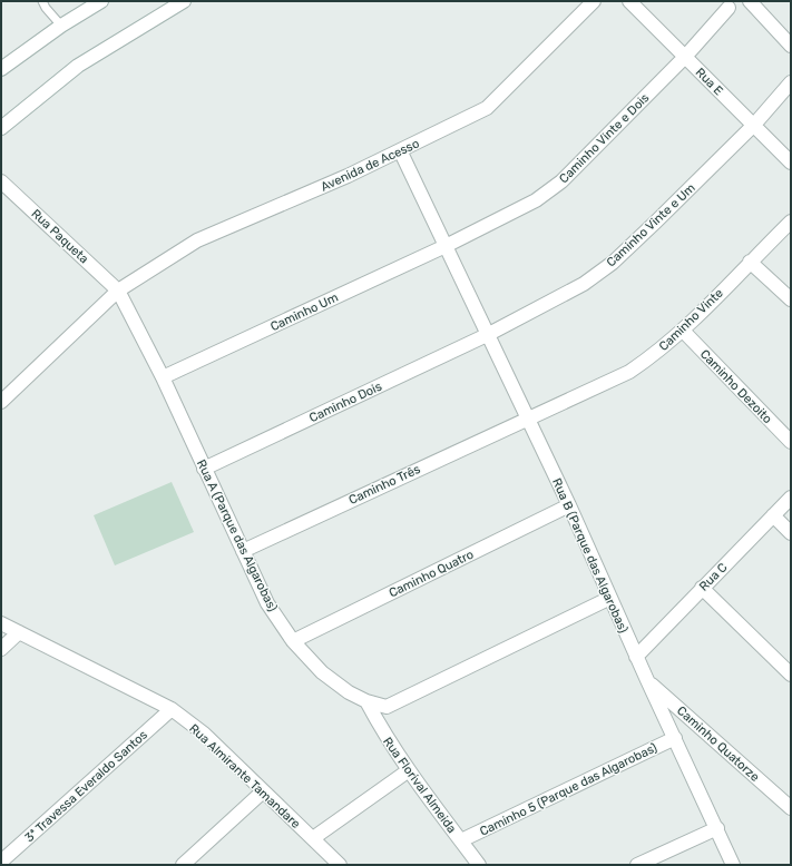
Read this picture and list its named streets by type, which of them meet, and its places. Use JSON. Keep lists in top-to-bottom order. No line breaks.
{"streets":{"street":["Rua E","Caminho Vinte e Dois","Avenida de Acesso","Caminho Vinte e Um","Rua Paqueta","Caminho Um","Caminho Vinte","Caminho Dezoito","Caminho Dois","Caminho Três","Rua A (Parque das Algarobas)","Rua B (Parque das Algarobas)","Caminho Quatro","Rua C","Caminho Quatorze","Rua Almirante Tamandare","Rua Florival Almeida","3ª Travessa Everaldo Santos","Caminho 5 (Parque das Algarobas)"]},"crossings":[["Rua E","Caminho Vinte e Dois"],["Rua E","Caminho Vinte e Um"],["Caminho Vinte e Dois","Caminho Um"],["Caminho Vinte e Dois","Rua B (Parque das Algarobas)"],["Avenida de Acesso","Rua Paqueta"],["Avenida de Acesso","Rua A (Parque das Algarobas)"],["Avenida de Acesso","Rua B (Parque das Algarobas)"],["Caminho Vinte e Um","Caminho Dois"],["Caminho Vinte e Um","Rua B (Parque das Algarobas)"],["Rua Paqueta","Rua A (Parque das Algarobas)"],["Caminho Um","Rua A (Parque das Algarobas)"],["Caminho Um","Rua B (Parque das Algarobas)"],["Caminho Vinte","Caminho Dezoito"],["Caminho Vinte","Caminho Três"],["Caminho Vinte","Rua B (Parque das Algarobas)"],["Caminho Dois","Rua A (Parque das Algarobas)"],["Caminho Dois","Rua B (Parque das Algarobas)"],["Caminho Três","Rua A (Parque das Algarobas)"],["Caminho Três","Rua B (Parque das Algarobas)"],["Rua A (Parque das Algarobas)","Rua B (Parque das Algarobas)"],["Rua A (Parque das Algarobas)","Caminho Quatro"],["Rua A (Parque das Algarobas)","Rua Florival Almeida"],["Rua B (Parque das Algarobas)","Caminho Quatro"],["Rua B (Parque das Algarobas)","Rua C"],["Rua B (Parque das Algarobas)","Caminho Quatorze"],["Rua B (Parque das Algarobas)","Caminho 5 (Parque das Algarobas)"],["Rua Almirante Tamandare","3ª Travessa Everaldo Santos"],["Rua Florival Almeida","Caminho 5 (Parque das Algarobas)"]]}
